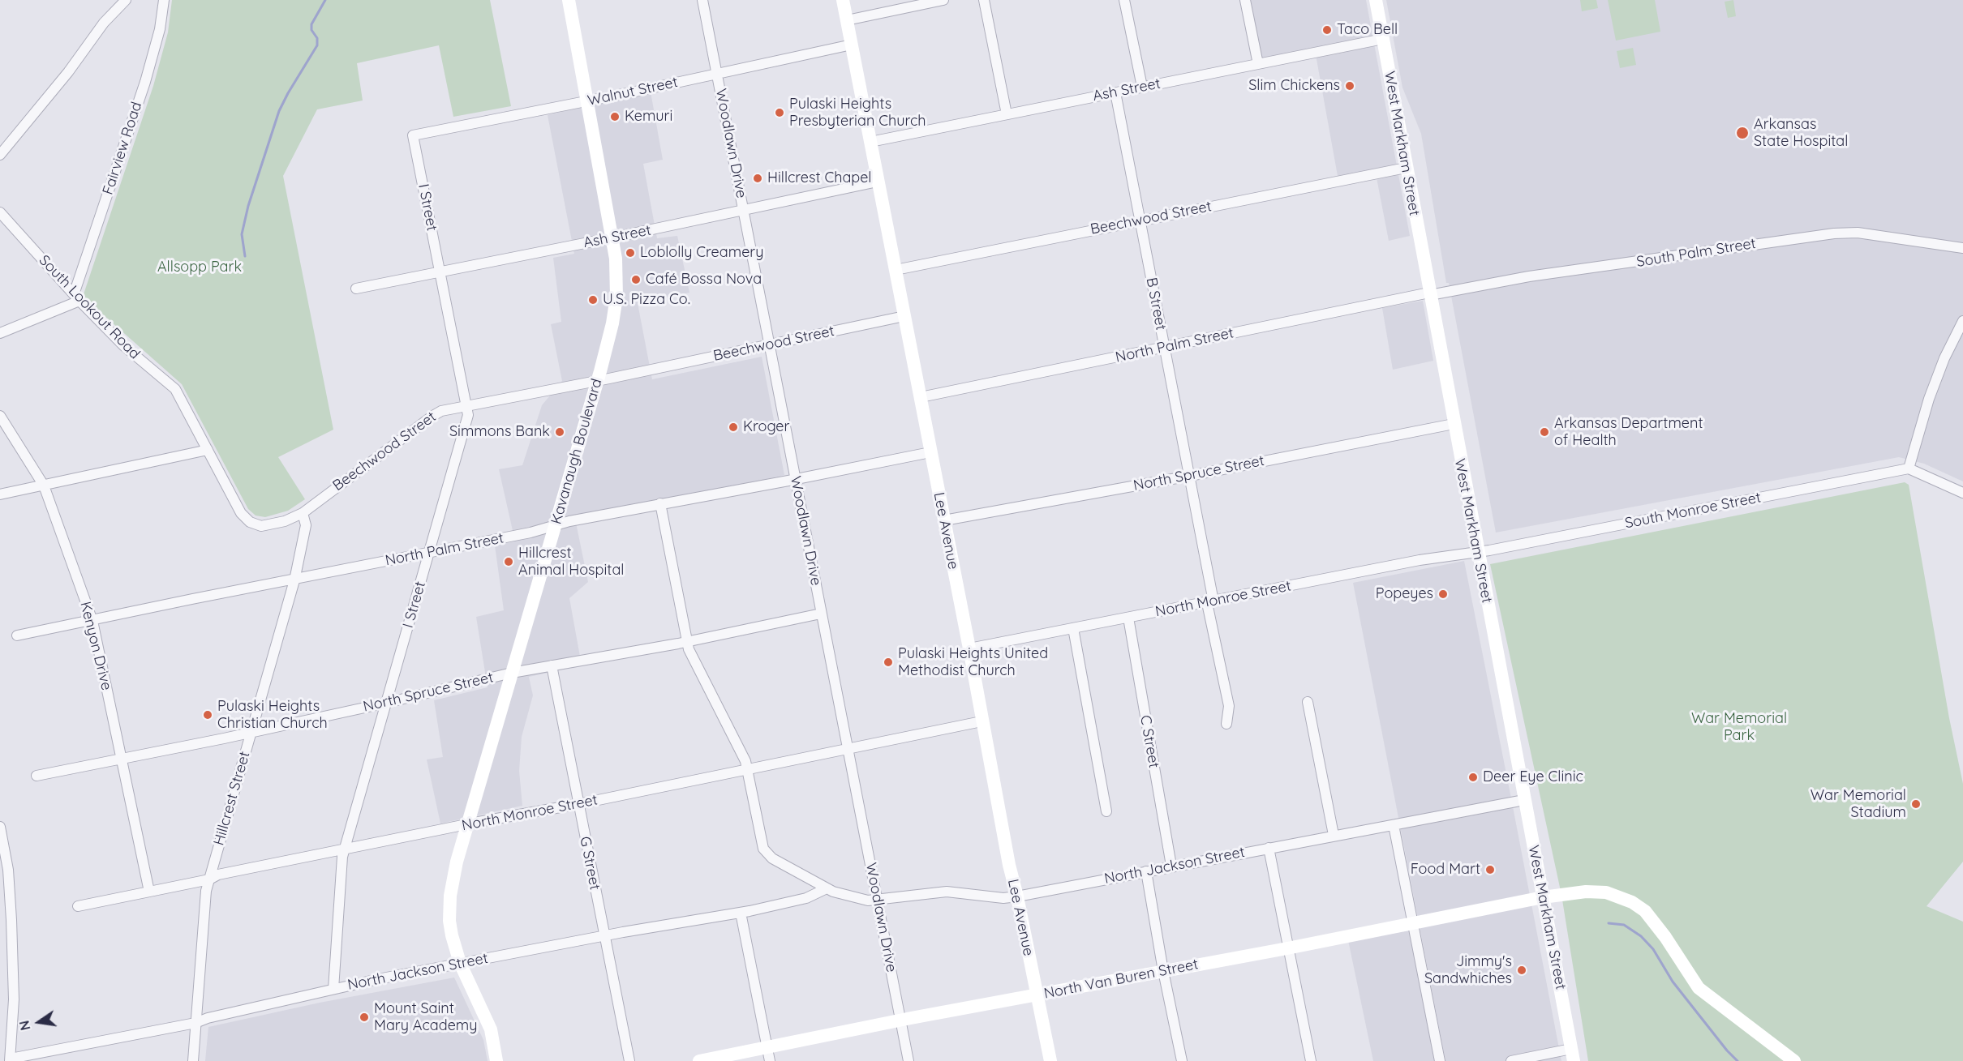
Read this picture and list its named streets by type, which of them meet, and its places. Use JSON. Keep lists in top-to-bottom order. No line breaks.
{"streets":{"street":["Ash Street","Walnut Street","Woodlawn Drive","West Markham Street","Fairview Road","I Street","Beechwood Street","South Palm Street","B Street","South Lookout Road","North Palm Street","Kavanaugh Boulevard","North Spruce Street","South Monroe Street","Lee Avenue","North Monroe Street","Kenyon Drive","C Street","Hillcrest Street","G Street","North Jackson Street","North Van Buren Street"]},"crossings":[["Ash Street","Woodlawn Drive"],["Ash Street","West Markham Street"],["Ash Street","I Street"],["Ash Street","B Street"],["Ash Street","Kavanaugh Boulevard"],["Ash Street","Lee Avenue"],["Walnut Street","Woodlawn Drive"],["Walnut Street","I Street"],["Walnut Street","Kavanaugh Boulevard"],["Walnut Street","Lee Avenue"],["Woodlawn Drive","Beechwood Street"],["Woodlawn Drive","North Palm Street"],["Woodlawn Drive","North Spruce Street"],["Woodlawn Drive","North Monroe Street"],["Woodlawn Drive","North Jackson Street"],["Woodlawn Drive","North Van Buren Street"],["West Markham Street","Beechwood Street"],["West Markham Street","South Palm Street"],["West Markham Street","North Palm Street"],["West Markham Street","North Spruce Street"],["West Markham Street","South Monroe Street"],["West Markham Street","North Monroe Street"],["West Markham Street","North Jackson Street"],["West Markham Street","North Van Buren Street"],["Fairview Road","South Lookout Road"],["I Street","Beechwood Street"],["I Street","North Palm Street"],["I Street","North Spruce Street"],["I Street","North Monroe Street"],["I Street","North Jackson Street"],["Beechwood Street","B Street"],["Beechwood Street","South Lookout Road"],["Beechwood Street","Kavanaugh Boulevard"],["Beechwood Street","Lee Avenue"],["Beechwood Street","Hillcrest Street"],["South Palm Street","North Palm Street"],["B Street","North Palm Street"],["B Street","North Spruce Street"],["B Street","North Monroe Street"],["North Palm Street","Kavanaugh Boulevard"],["North Palm Street","Lee Avenue"],["North Palm Street","Kenyon Drive"],["North Palm Street","Hillcrest Street"],["North Palm Street","North Jackson Street"],["Kavanaugh Boulevard","North Spruce Street"],["Kavanaugh Boulevard","North Monroe Street"],["Kavanaugh Boulevard","North Jackson Street"],["North Spruce Street","Lee Avenue"],["North Spruce Street","Kenyon Drive"],["North Spruce Street","Hillcrest Street"],["North Spruce Street","G Street"],["North Spruce Street","North Jackson Street"],["South Monroe Street","North Monroe Street"],["Lee Avenue","North Monroe Street"],["Lee Avenue","North Jackson Street"],["Lee Avenue","North Van Buren Street"],["North Monroe Street","Kenyon Drive"],["North Monroe Street","C Street"],["North Monroe Street","Hillcrest Street"],["North Monroe Street","G Street"],["North Monroe Street","North Jackson Street"],["C Street","North Jackson Street"],["Hillcrest Street","North Jackson Street"],["G Street","North Jackson Street"]],"parks":["Allsopp Park","War Memorial Park"],"places":["Taco Bell","Slim Chickens","Pulaski Heights Presbyterian Church","Kemuri","Arkansas State Hospital","Hillcrest Chapel","Loblolly Creamery","Café Bossa Nova","U.S. Pizza Co.","Kroger","Simmons Bank","Arkansas Department of Health","Hillcrest Animal Hospital","Popeyes","Pulaski Heights United Methodist Church","Pulaski Heights Christian Church","Deer Eye Clinic","War Memorial Stadium","Food Mart","Jimmy's Sandwhiches","Mount Saint Mary Academy"],"north":"left"}
